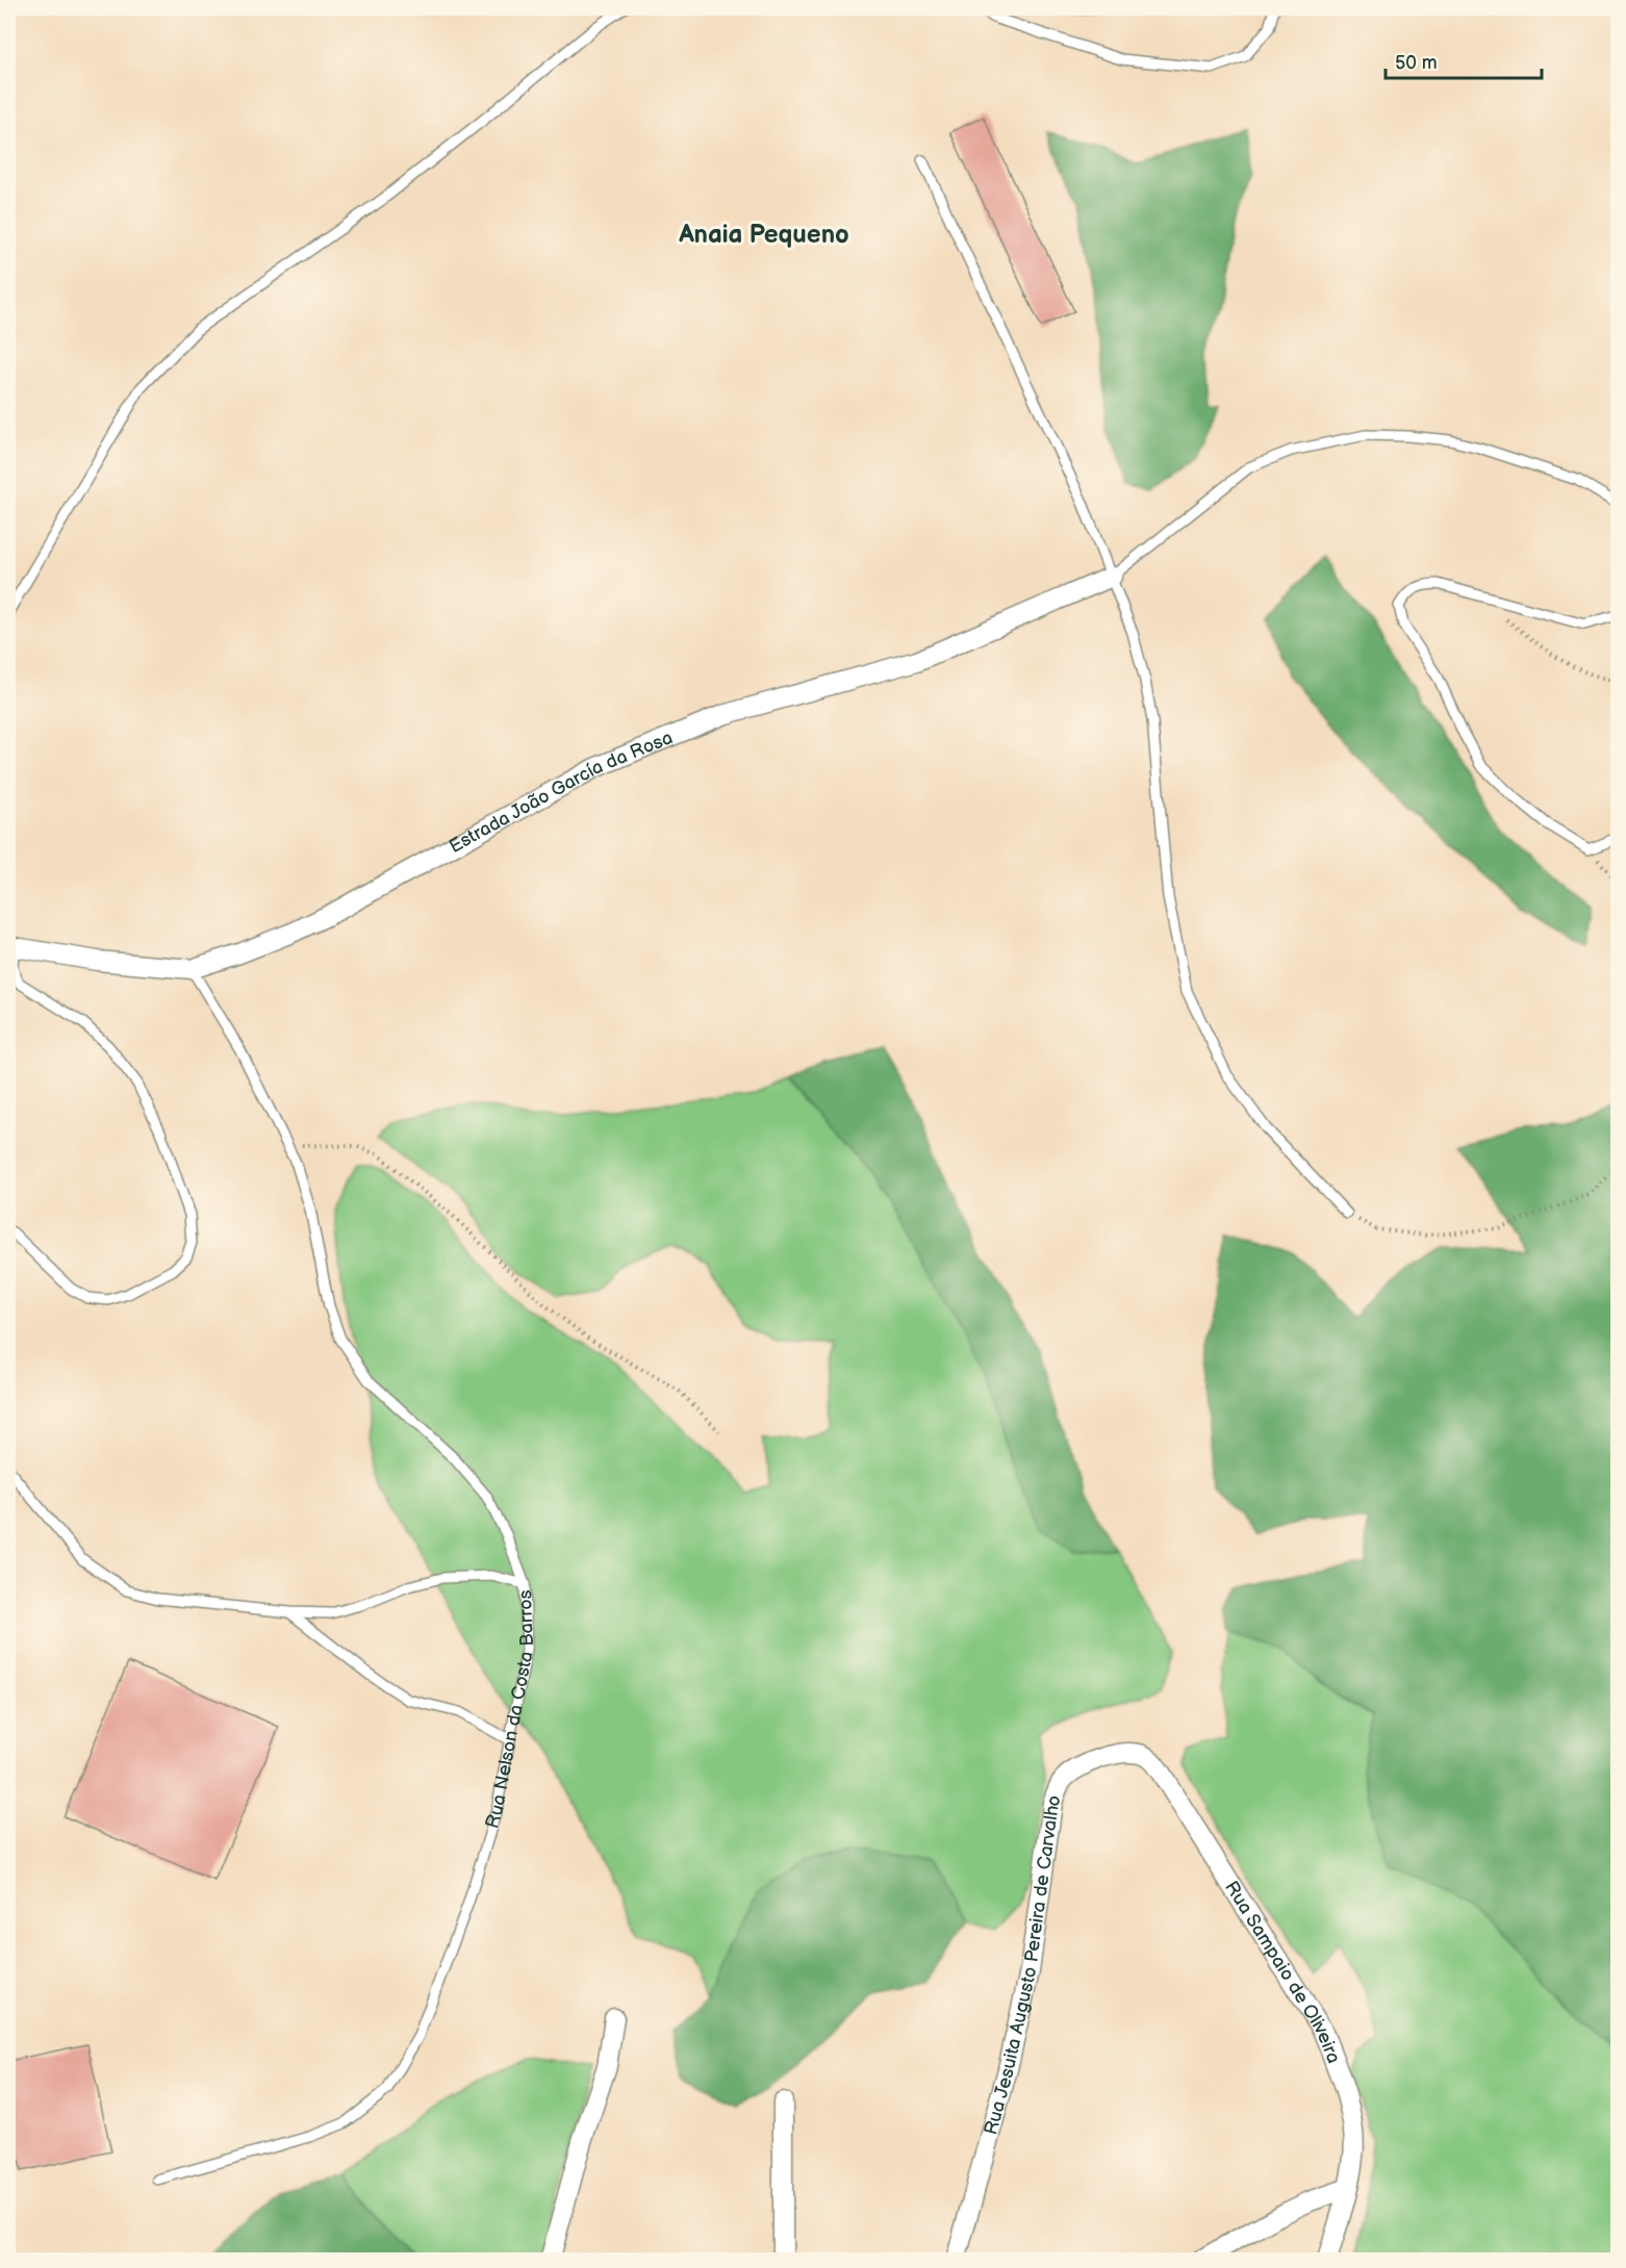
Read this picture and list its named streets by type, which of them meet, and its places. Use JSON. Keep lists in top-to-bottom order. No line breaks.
{"streets":{"street":["Estrada João García da Rosa","Rua Jesuita Augusto Pereira de Carvalho","Rua Sampaio de Oliveira"],"lane":["Rua Nelson da Costa Barros"]},"crossings":[["Estrada João García da Rosa","Rua Nelson da Costa Barros"],["Rua Jesuita Augusto Pereira de Carvalho","Rua Sampaio de Oliveira"]],"districts":["Anaia Pequeno"],"scale_bar":"50 m"}
